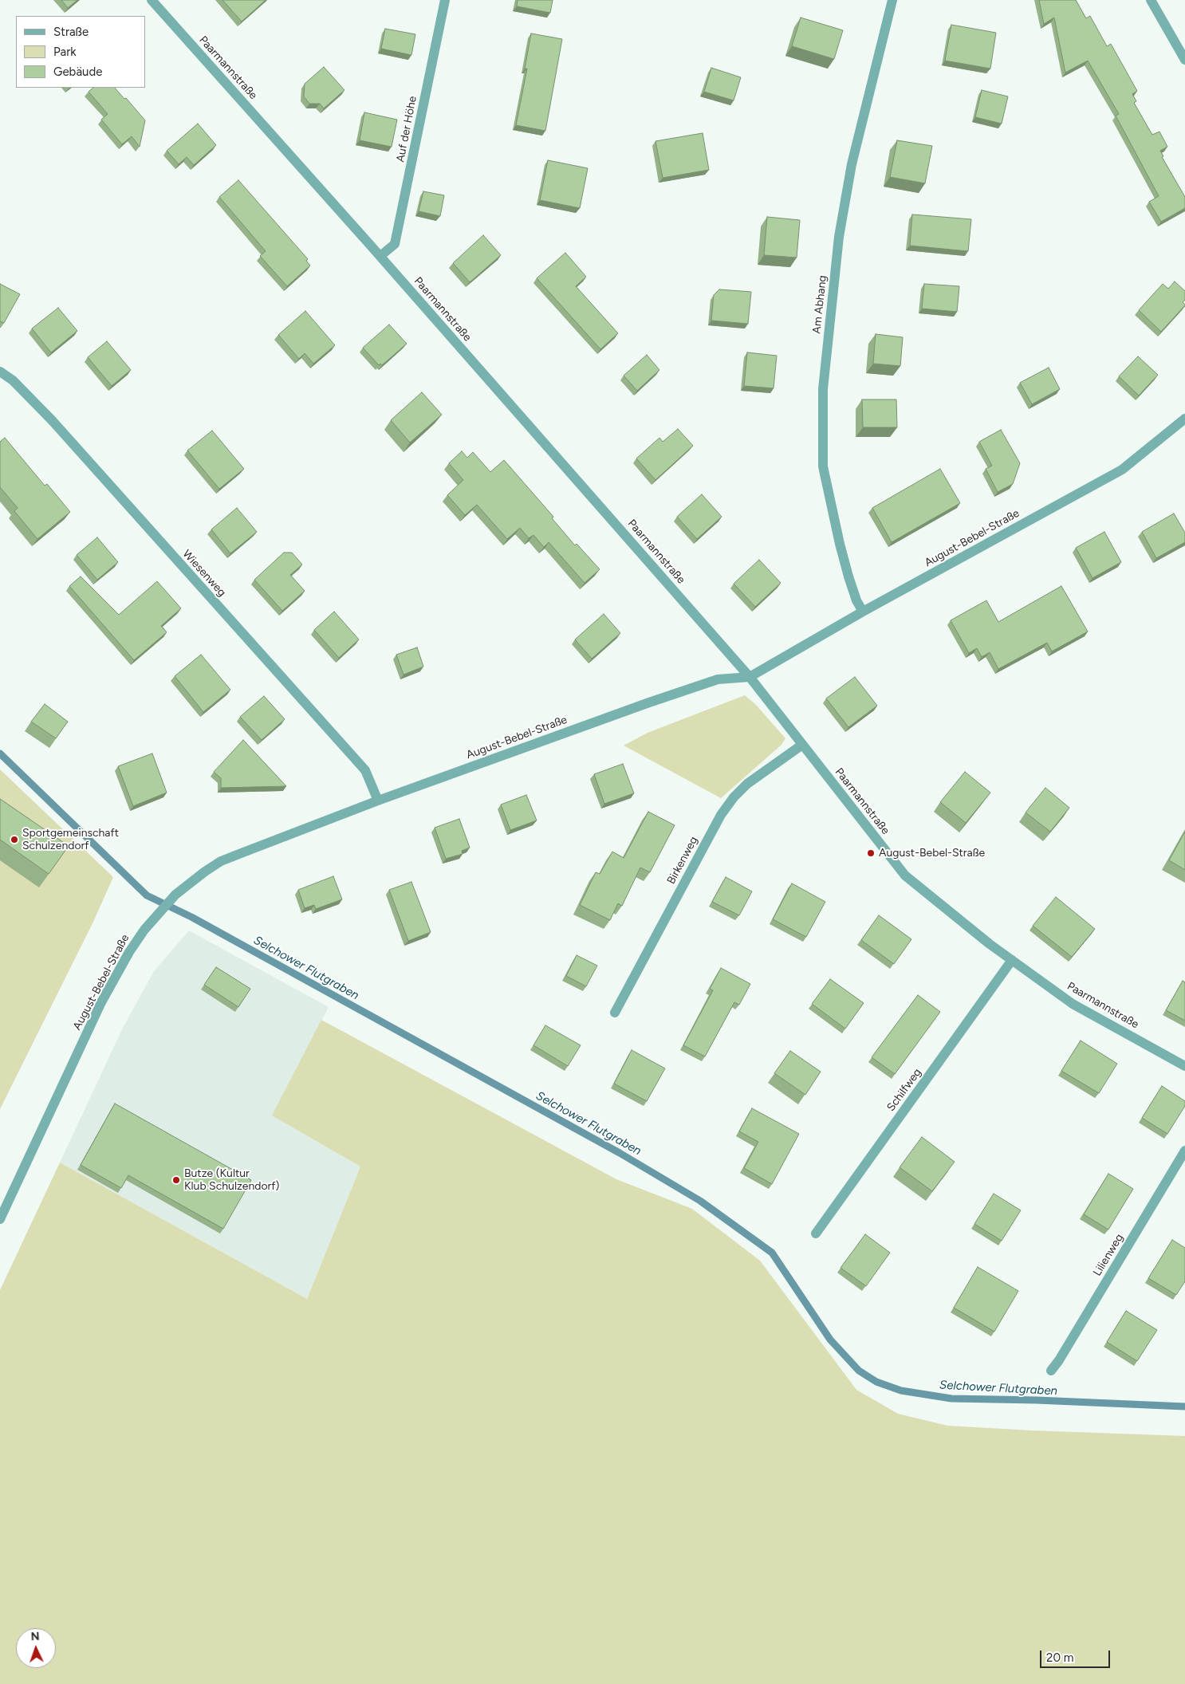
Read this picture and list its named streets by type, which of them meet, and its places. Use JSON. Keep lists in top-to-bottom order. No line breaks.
{"streets":{"street":["Paarmannstraße","Auf der Höhe","Am Abhang","August-Bebel-Straße","Wiesenweg","Birkenweg","Schilfweg","Lilienweg"]},"crossings":[["Paarmannstraße","Auf der Höhe"],["Paarmannstraße","August-Bebel-Straße"],["Paarmannstraße","Birkenweg"],["Paarmannstraße","Schilfweg"],["Am Abhang","August-Bebel-Straße"],["August-Bebel-Straße","Wiesenweg"]],"water":["Selchower Flutgraben"],"places":["Sportgemeinschaft Schulzendorf","August-Bebel-Straße","Butze (Kultur Klub Schulzendorf)"],"legend":["Straße","Park","Gebäude"],"scale_bar":"20 m","north":"top"}
